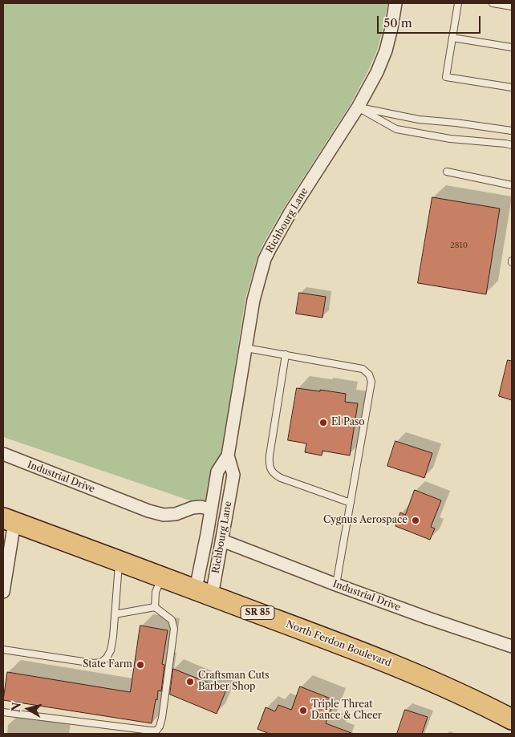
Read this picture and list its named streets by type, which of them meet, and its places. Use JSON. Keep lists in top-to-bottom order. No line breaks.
{"streets":{"main road":["SR 85","North Ferdon Boulevard"],"street":["Richbourg Lane","Industrial Drive"]},"crossings":[["Richbourg Lane","Industrial Drive"],["Richbourg Lane","North Ferdon Boulevard"]],"places":["El Paso","Cygnus Aerospace","State Farm","Craftsman Cuts Barber Shop","Triple Threat Dance & Cheer"],"house_numbers":["2810"],"scale_bar":"50 m","north":"left"}
